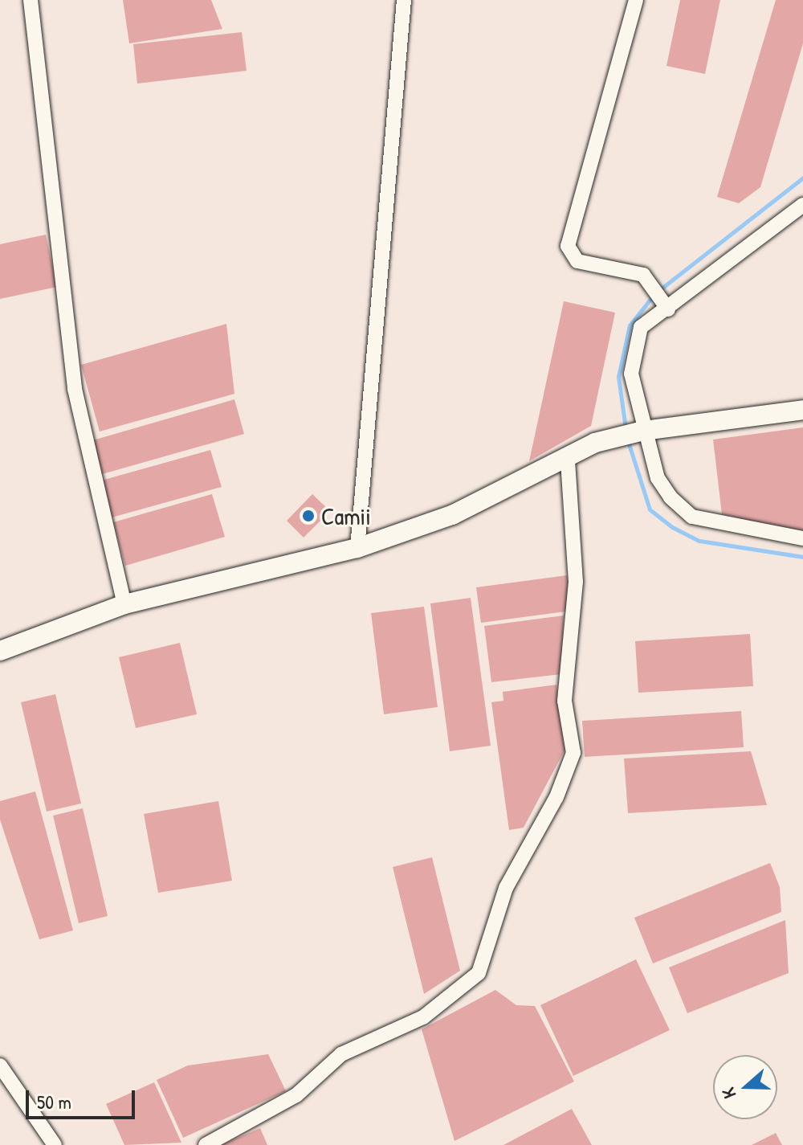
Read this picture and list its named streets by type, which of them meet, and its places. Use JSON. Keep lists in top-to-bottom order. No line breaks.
{"places":["Camii"],"scale_bar":"50 m","north":"left"}
